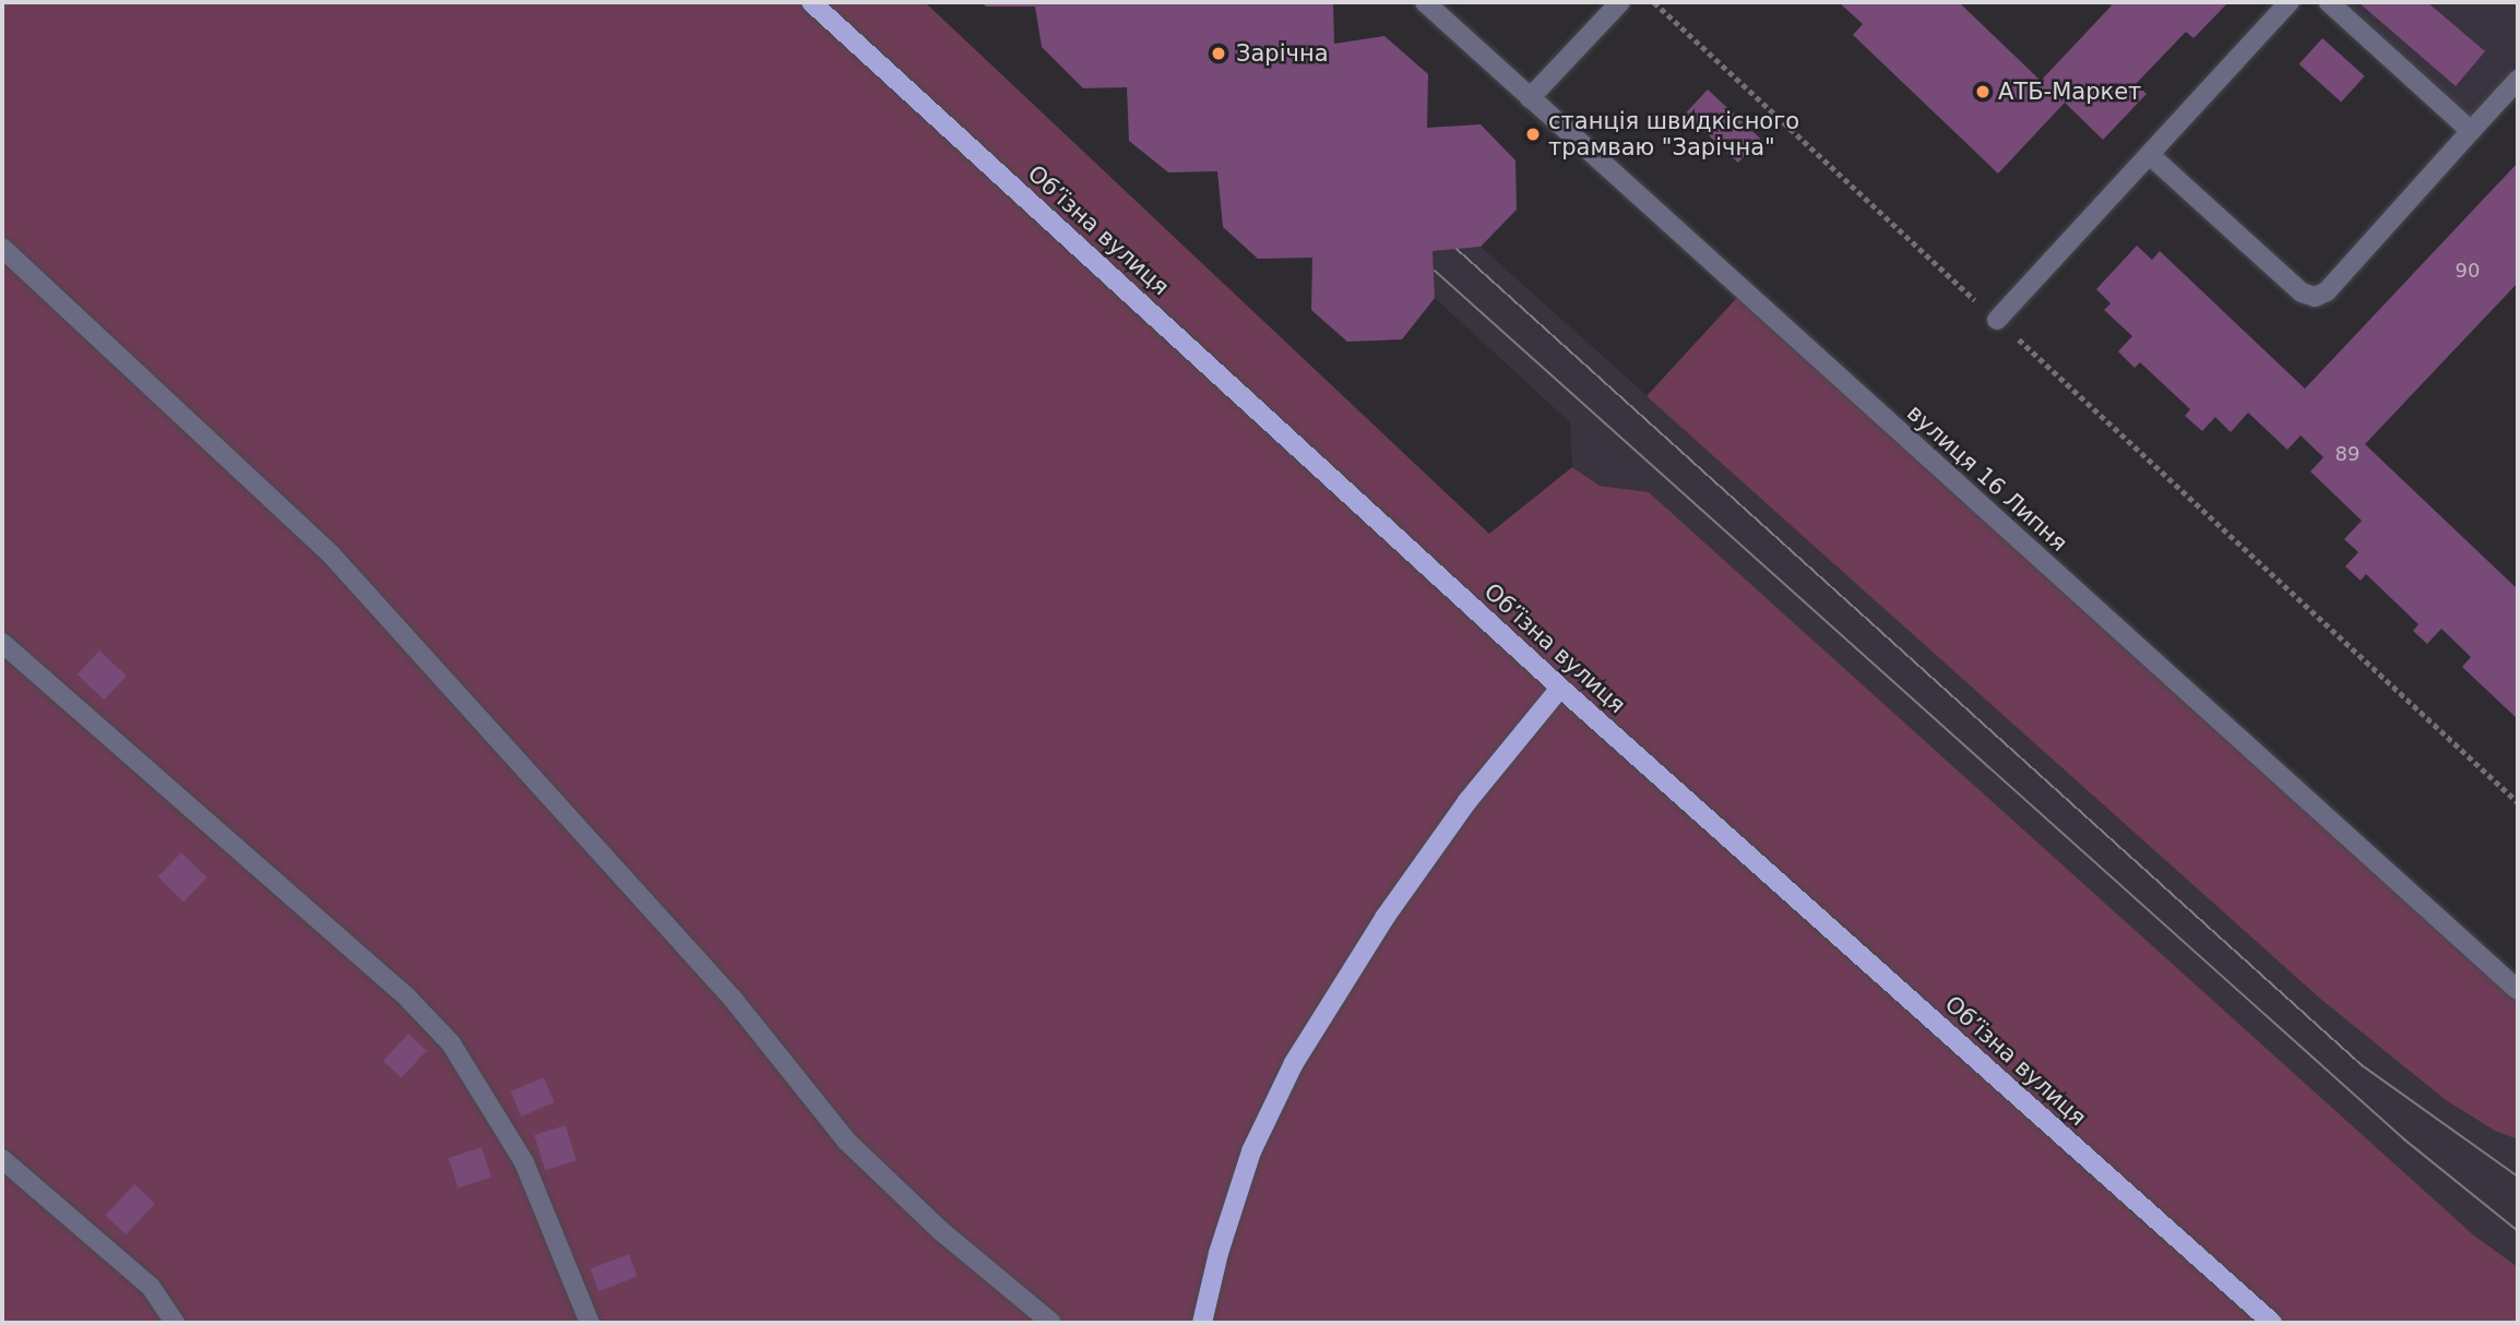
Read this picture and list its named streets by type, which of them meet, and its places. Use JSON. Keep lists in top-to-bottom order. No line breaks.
{"streets":{"main road":["Обʼїзна вулиця"],"street":["вулиця 16 Липня"]},"places":["Зарічна","АТБ-Маркет","станція швидкісного трамваю \"Зарічна\""],"house_numbers":["90","89"]}
